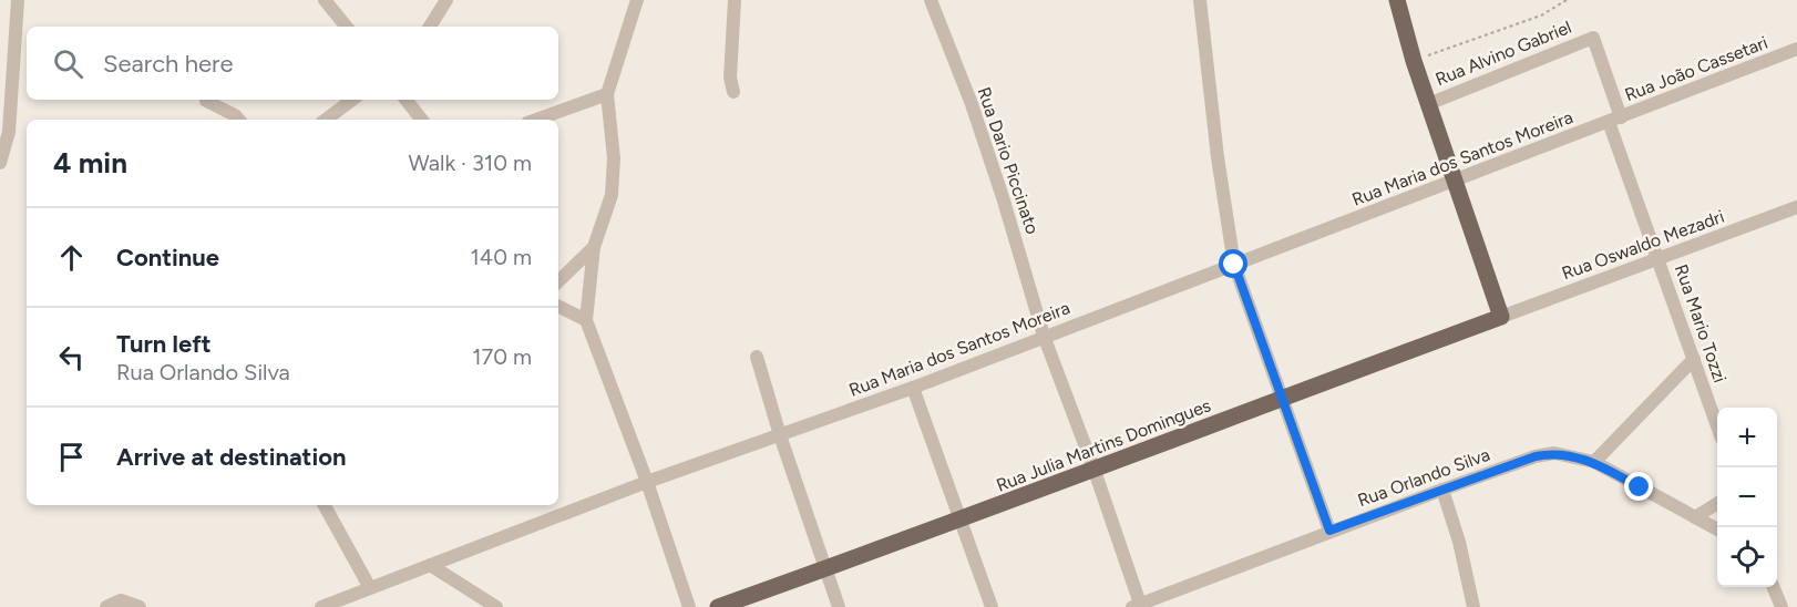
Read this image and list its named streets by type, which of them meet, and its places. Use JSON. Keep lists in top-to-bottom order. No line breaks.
{"streets":{"main road":["Rua Julia Martins Domingues"],"street":["Rua Alvino Gabriel","Rua João Cassetari","Rua Maria dos Santos Moreira","Rua Dario Piccinato","Rua Oswaldo Mezadri","Rua Mario Tozzi","Rua Orlando Silva"]},"crossings":[["Rua Alvino Gabriel","Rua Mario Tozzi"],["Rua João Cassetari","Rua Maria dos Santos Moreira"],["Rua João Cassetari","Rua Mario Tozzi"],["Rua Maria dos Santos Moreira","Rua Dario Piccinato"],["Rua Maria dos Santos Moreira","Rua Mario Tozzi"],["Rua Dario Piccinato","Rua Julia Martins Domingues"],["Rua Dario Piccinato","Rua Orlando Silva"],["Rua Oswaldo Mezadri","Rua Mario Tozzi"],["Rua Oswaldo Mezadri","Rua Julia Martins Domingues"]],"page":{"search":"Search here","heading":["4 min","Walk · 310 m"],"list":[["Continue","140 m"],["Turn left","Rua Orlando Silva","170 m"],"Arrive at destination"],"map_buttons":["+","−"]}}
